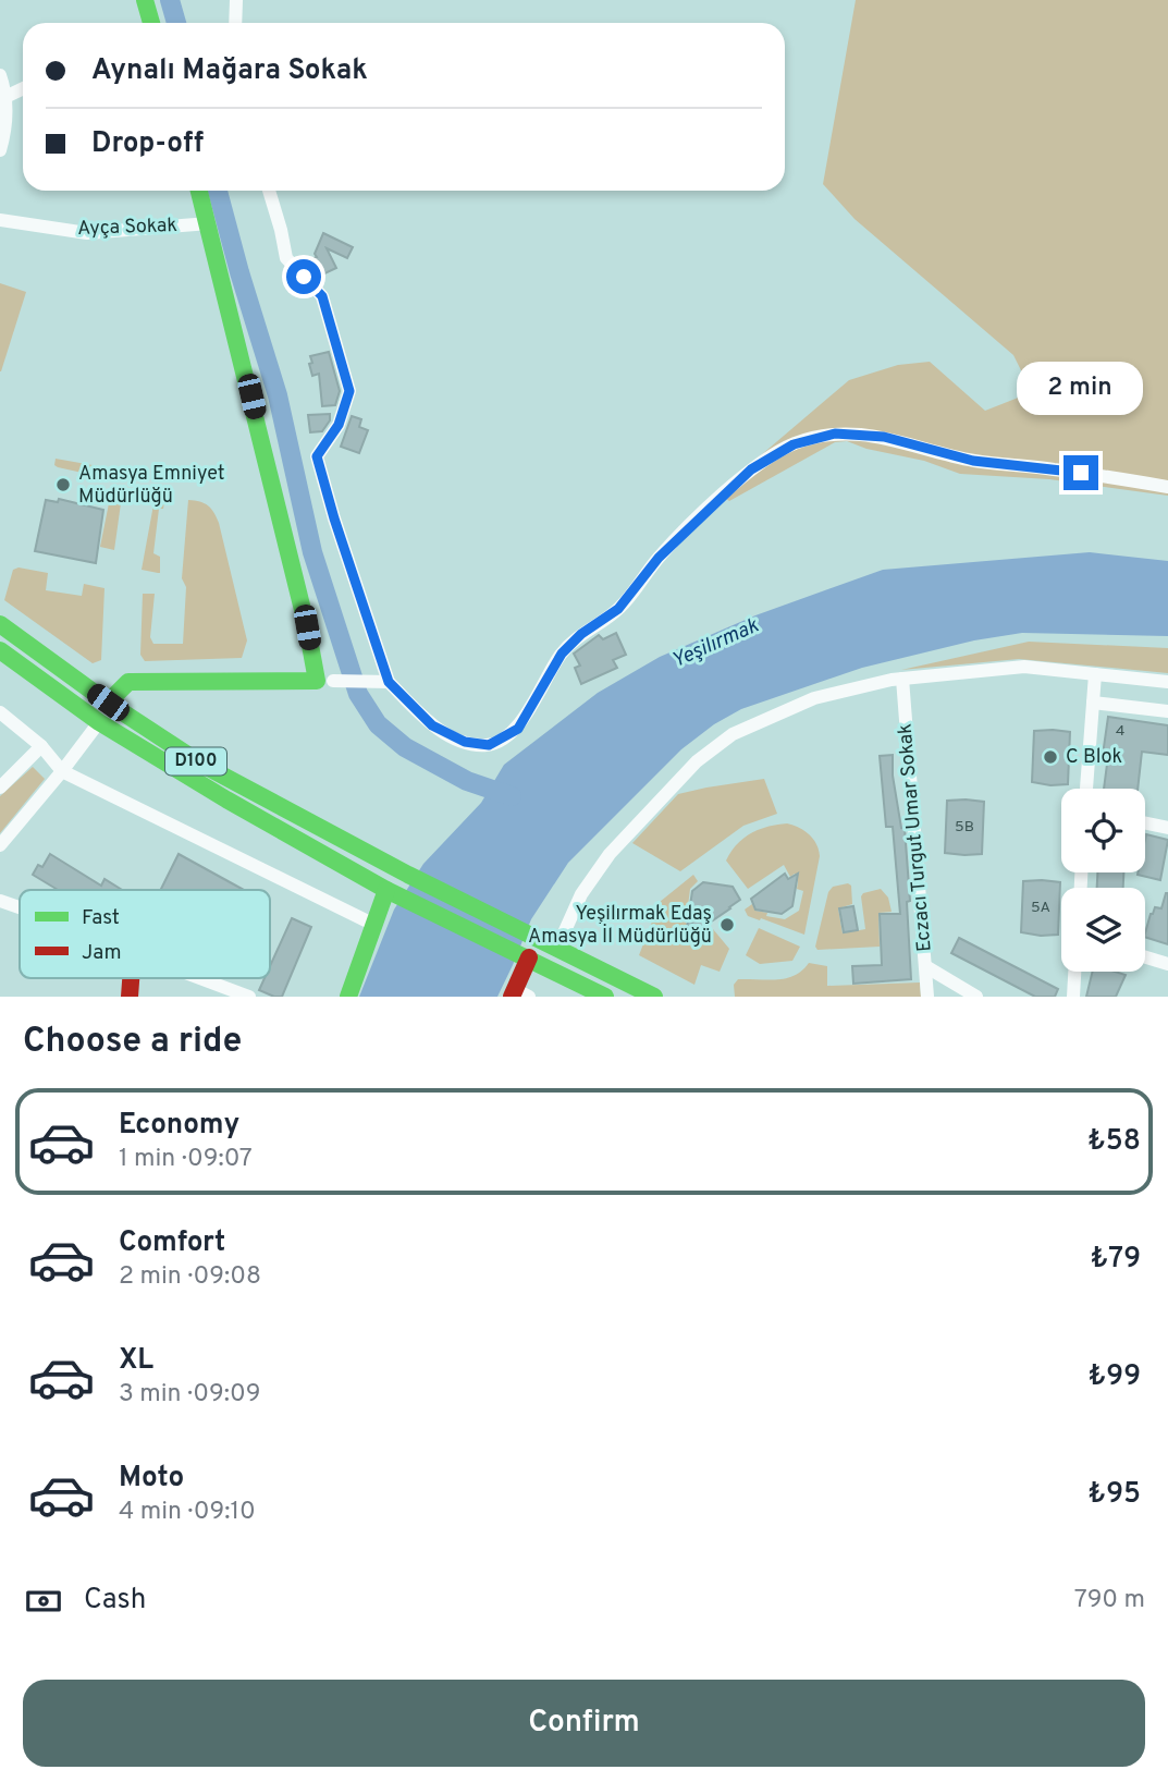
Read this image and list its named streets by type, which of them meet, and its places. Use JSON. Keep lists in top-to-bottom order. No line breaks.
{"streets":{"main road":["D100"],"street":["Ayça Sokak","Eczacı Turgut Umar Sokak"]},"water":["Yeşilırmak"],"places":["Amasya Emniyet Müdürlüğü","C Blok","Yeşilırmak Edaş Amasya İl Müdürlüğü"],"house_numbers":["4","5B","5A"],"legend":["Fast","Jam"],"page":{"banner":["Aynalı Mağara Sokak","Drop-off"],"bubble":"2 min","heading":"Choose a ride","list":[{"name":"Economy","note":"1 min · 09:07","value":"₺58"},{"name":"Comfort","note":"2 min · 09:08","value":"₺79"},{"name":"XL","note":"3 min · 09:09","value":"₺99"},{"name":"Moto","note":"4 min · 09:10","value":"₺95"}],"pay":["Cash","790 m"],"buttons":"Confirm"}}
